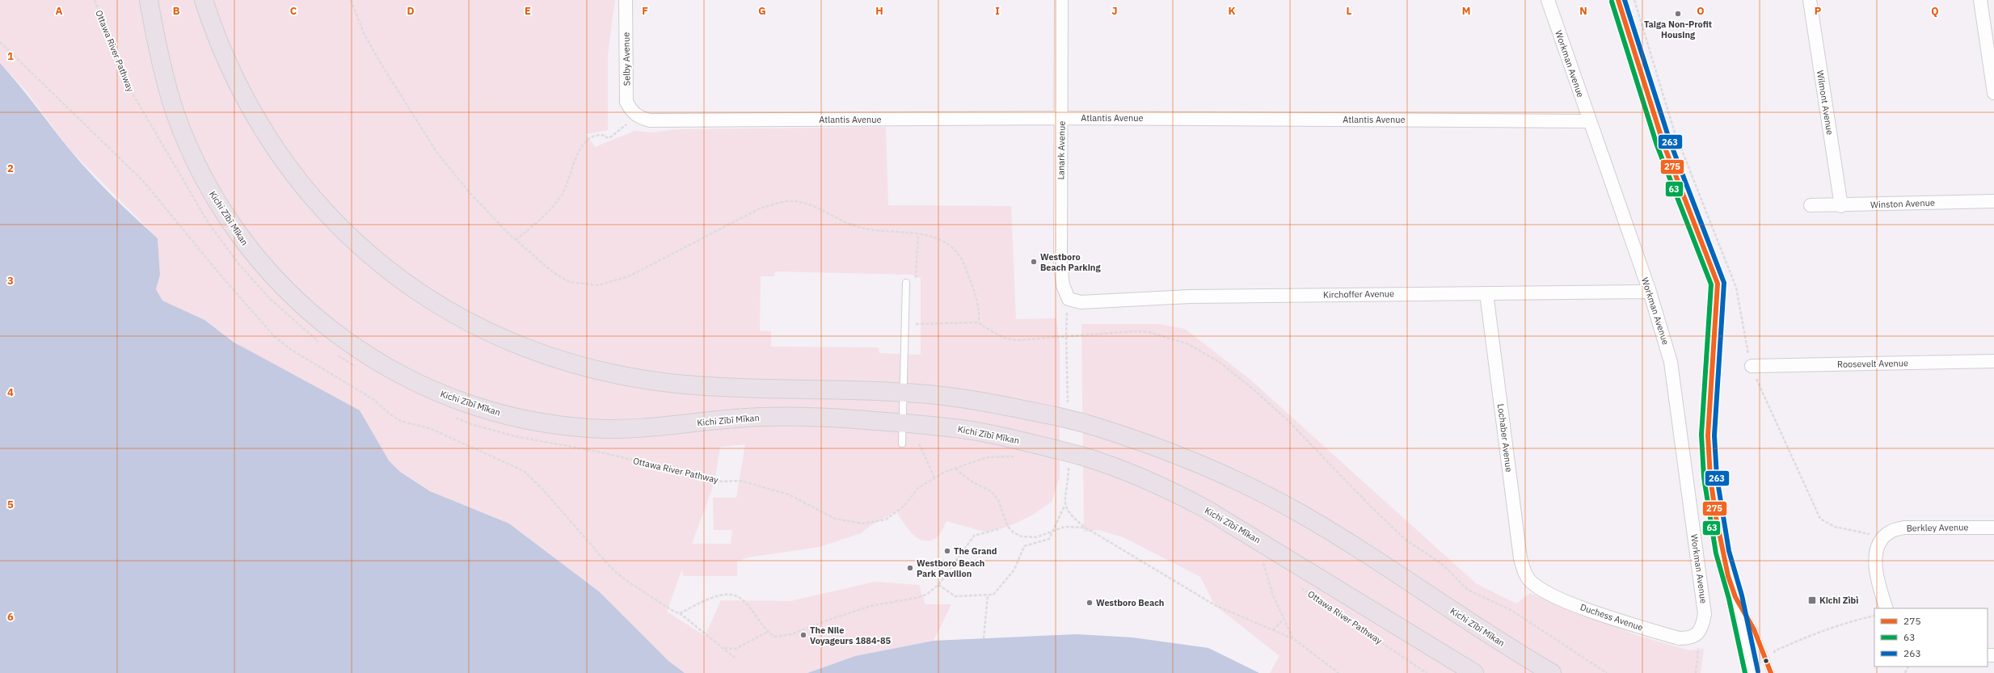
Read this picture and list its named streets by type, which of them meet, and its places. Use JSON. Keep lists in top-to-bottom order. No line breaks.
{"streets":{"highway":["Kichi Zībī Mīkan"],"street":["Selby Avenue","Workman Avenue","Wilmont Avenue","Atlantis Avenue","Lanark Avenue","Winston Avenue","Kirchoffer Avenue","Roosevelt Avenue","Lochaber Avenue","Berkley Avenue","Duchess Avenue"],"path":["Ottawa River Pathway"]},"crossings":[["Selby Avenue","Atlantis Avenue"],["Workman Avenue","Atlantis Avenue"],["Workman Avenue","Kirchoffer Avenue"],["Workman Avenue","Duchess Avenue"],["Wilmont Avenue","Winston Avenue"],["Atlantis Avenue","Lanark Avenue"],["Lanark Avenue","Kirchoffer Avenue"],["Kirchoffer Avenue","Lochaber Avenue"],["Lochaber Avenue","Duchess Avenue"]],"places":{"other":["Taiga Non-Profit Housing","Westboro Beach Parking","The Grand","Westboro Beach Park Pavilion","Westboro Beach","The Nile Voyageurs 1884-85"],"transit":["Kichi Zìbì"]},"lines":["transit line 275","transit line 263","transit line 63"],"legend":["275","63","263"],"grid":{"columns":["A","B","C","D","E","F","G","H","I","J","K","L","M","N","O","P","Q"],"rows":["1","2","3","4","5","6"]}}
